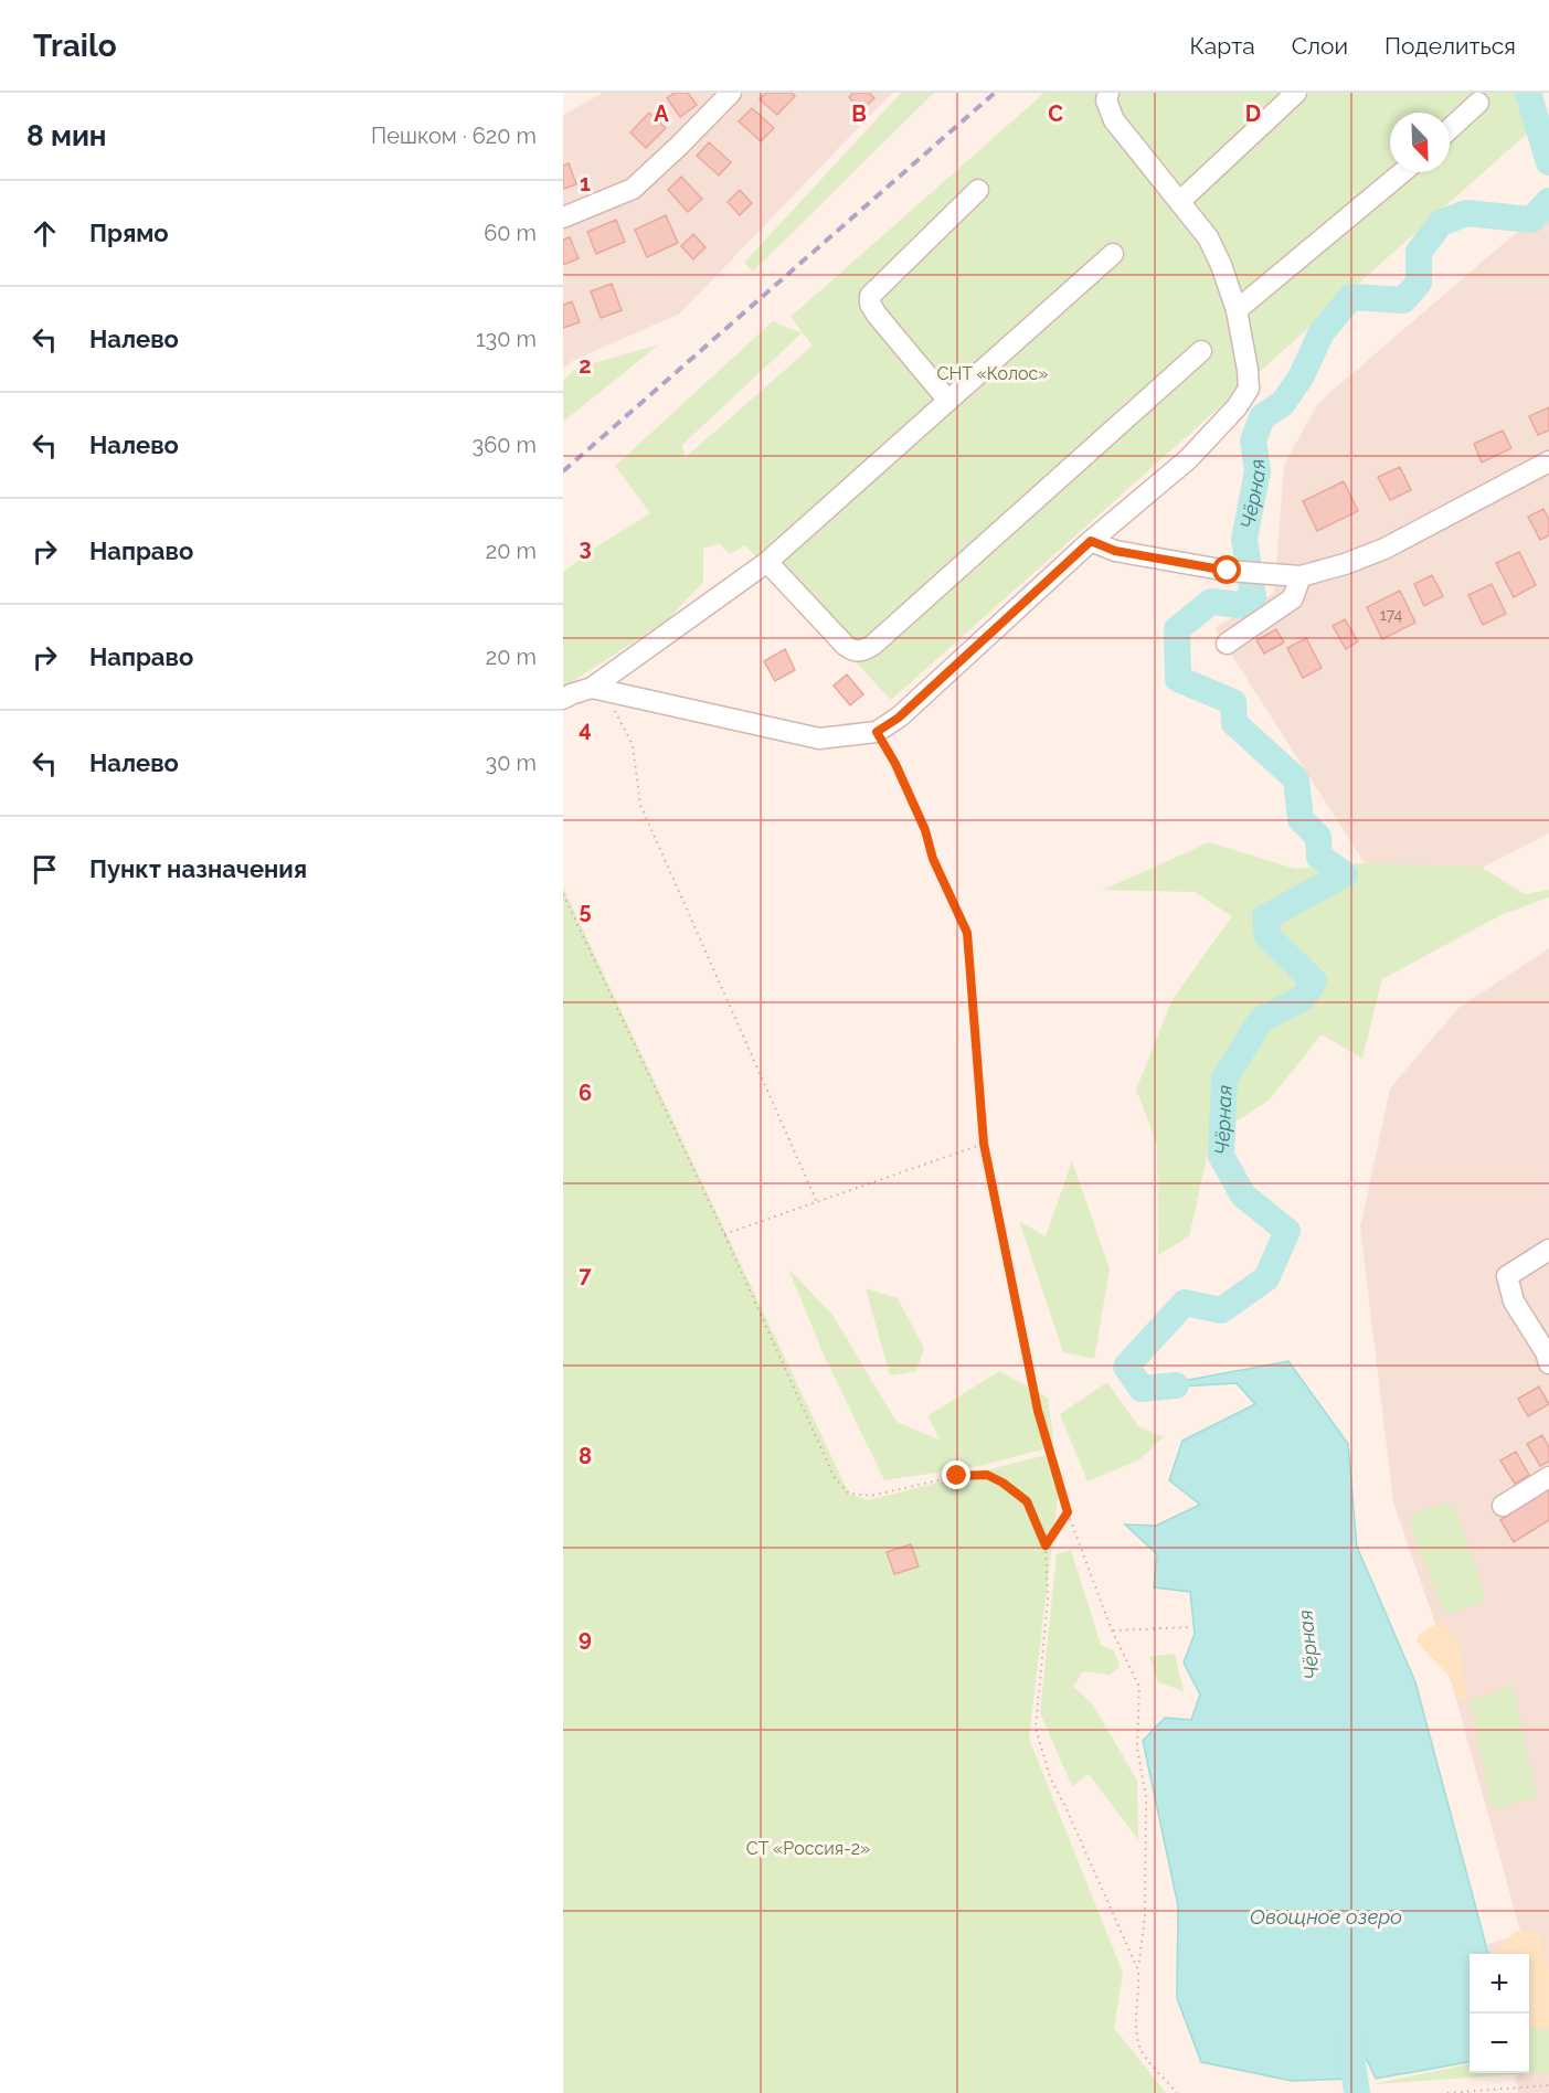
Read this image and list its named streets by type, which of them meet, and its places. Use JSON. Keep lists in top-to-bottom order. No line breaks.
{"water":["Чёрная","Овощное озеро"],"parks":["СНТ «Колос»","СТ «Россия-2»"],"house_numbers":["174"],"north":"bottom right","page":{"header":"Trailo","nav":["Карта","Слои","Поделиться"],"heading":["8 мин","Пешком · 620 m"],"list":[["Прямо","60 m"],["Налево","130 m"],["Налево","360 m"],["Направо","20 m"],["Направо","20 m"],["Налево","30 m"],"Пункт назначения"],"map_buttons":["+","−"]},"grid":{"columns":["A","B","C","D"],"rows":["1","2","3","4","5","6","7","8","9"]}}
